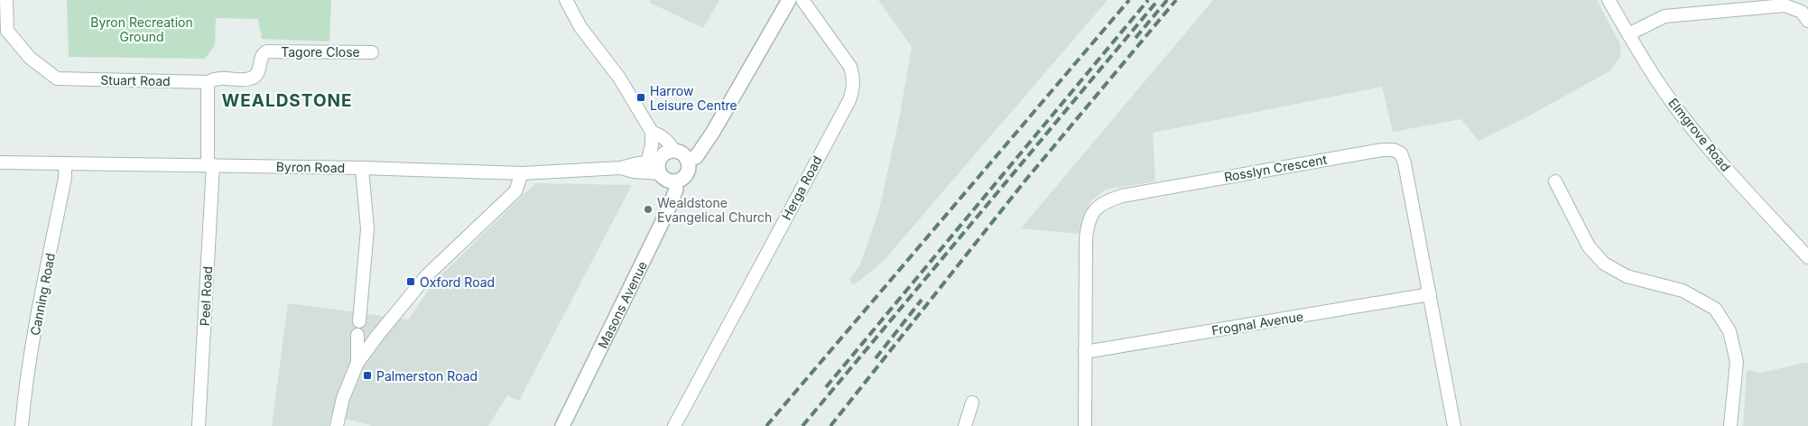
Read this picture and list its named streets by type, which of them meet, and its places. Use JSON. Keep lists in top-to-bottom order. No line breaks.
{"streets":{"street":["Tagore Close","Stuart Road","Elmgrove Road","Byron Road","Rosslyn Crescent","Herga Road","Canning Road","Peel Road","Masons Avenue","Frognal Avenue"]},"crossings":[["Tagore Close","Stuart Road"],["Byron Road","Canning Road"],["Byron Road","Peel Road"],["Byron Road","Masons Avenue"],["Rosslyn Crescent","Frognal Avenue"]],"districts":["WEALDSTONE"],"parks":["Byron Recreation Ground"],"places":{"transit":["Harrow Leisure Centre","Oxford Road","Palmerston Road"],"other":["Wealdstone Evangelical Church"]}}
